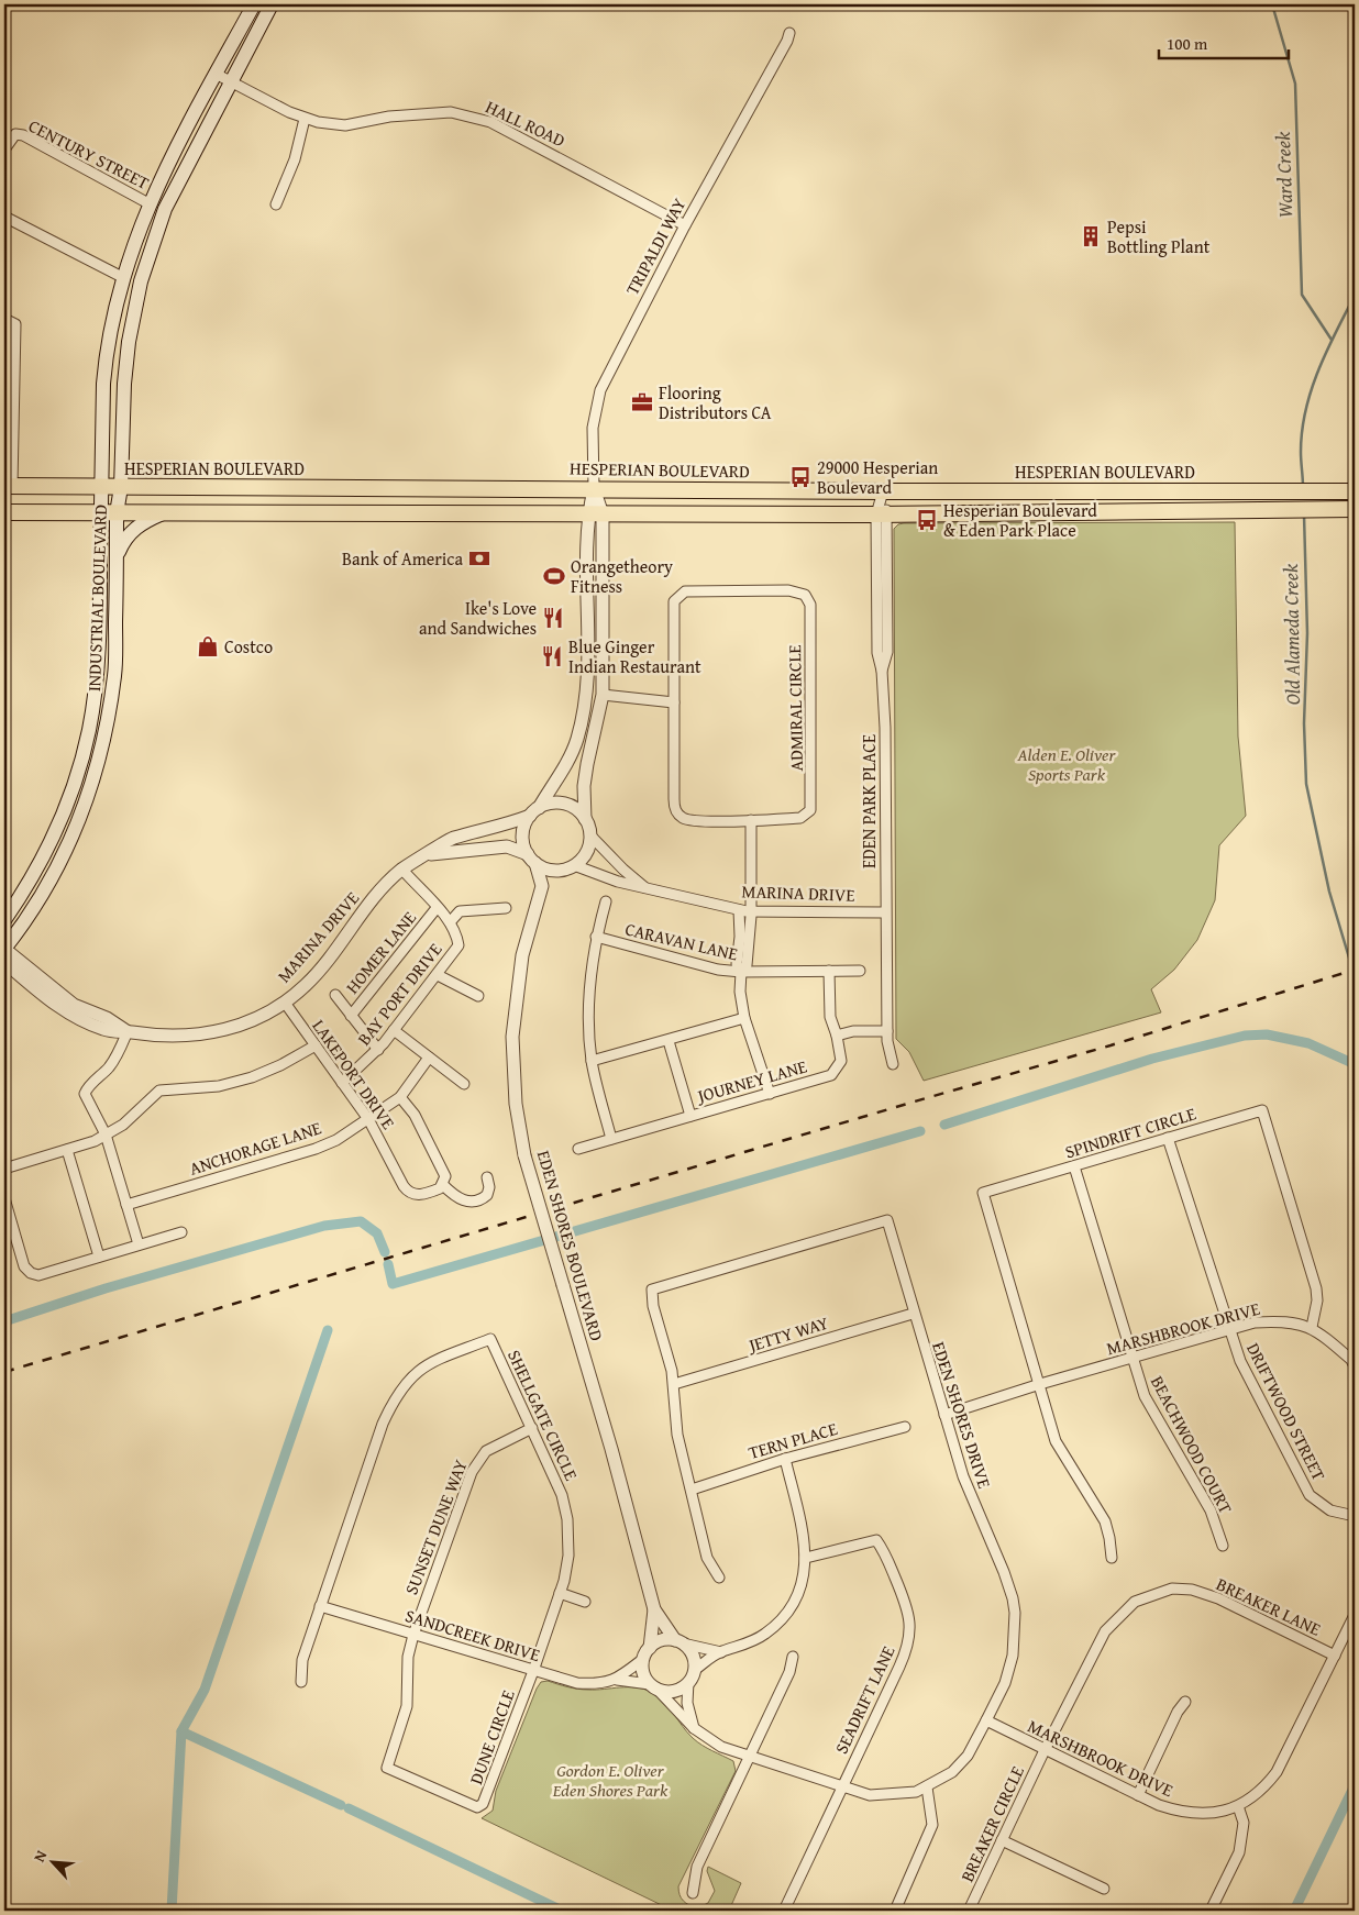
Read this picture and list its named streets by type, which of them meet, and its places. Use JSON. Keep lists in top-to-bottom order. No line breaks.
{"streets":{"main road":["HESPERIAN BOULEVARD","INDUSTRIAL BOULEVARD"],"street":["HALL ROAD","CENTURY STREET","TRIPALDI WAY","ADMIRAL CIRCLE","EDEN PARK PLACE","MARINA DRIVE","CARAVAN LANE","HOMER LANE","BAY PORT DRIVE","LAKEPORT DRIVE","JOURNEY LANE","SPINDRIFT CIRCLE","ANCHORAGE LANE","EDEN SHORES BOULEVARD","MARSHBROOK DRIVE","JETTY WAY","DRIFTWOOD STREET","SHELLGATE CIRCLE","EDEN SHORES DRIVE","TERN PLACE","BEACHWOOD COURT","SUNSET DUNE WAY","BREAKER LANE","SANDCREEK DRIVE","SEADRIFT LANE","DUNE CIRCLE","BREAKER CIRCLE"]},"crossings":[["HALL ROAD","TRIPALDI WAY"],["HALL ROAD","INDUSTRIAL BOULEVARD"],["CENTURY STREET","INDUSTRIAL BOULEVARD"],["TRIPALDI WAY","HESPERIAN BOULEVARD"],["HESPERIAN BOULEVARD","INDUSTRIAL BOULEVARD"],["HESPERIAN BOULEVARD","EDEN PARK PLACE"],["INDUSTRIAL BOULEVARD","MARINA DRIVE"],["EDEN PARK PLACE","MARINA DRIVE"],["MARINA DRIVE","BAY PORT DRIVE"],["MARINA DRIVE","LAKEPORT DRIVE"],["CARAVAN LANE","JOURNEY LANE"],["HOMER LANE","BAY PORT DRIVE"],["BAY PORT DRIVE","LAKEPORT DRIVE"],["LAKEPORT DRIVE","ANCHORAGE LANE"],["SPINDRIFT CIRCLE","MARSHBROOK DRIVE"],["SPINDRIFT CIRCLE","DRIFTWOOD STREET"],["SPINDRIFT CIRCLE","BEACHWOOD COURT"],["EDEN SHORES BOULEVARD","EDEN SHORES DRIVE"],["EDEN SHORES BOULEVARD","SANDCREEK DRIVE"],["MARSHBROOK DRIVE","DRIFTWOOD STREET"],["MARSHBROOK DRIVE","EDEN SHORES DRIVE"],["MARSHBROOK DRIVE","BEACHWOOD COURT"],["MARSHBROOK DRIVE","BREAKER LANE"],["MARSHBROOK DRIVE","BREAKER CIRCLE"],["JETTY WAY","EDEN SHORES DRIVE"],["SHELLGATE CIRCLE","SUNSET DUNE WAY"],["SHELLGATE CIRCLE","SANDCREEK DRIVE"],["SHELLGATE CIRCLE","DUNE CIRCLE"],["EDEN SHORES DRIVE","TERN PLACE"],["EDEN SHORES DRIVE","SANDCREEK DRIVE"],["EDEN SHORES DRIVE","SEADRIFT LANE"],["SUNSET DUNE WAY","SANDCREEK DRIVE"],["SUNSET DUNE WAY","DUNE CIRCLE"],["BREAKER LANE","BREAKER CIRCLE"],["SANDCREEK DRIVE","DUNE CIRCLE"]],"water":["Ward Creek","Old Alameda Creek"],"parks":["Alden E. Oliver Sports Park","Gordon E. Oliver Eden Shores Park"],"places":{"building":["Pepsi Bottling Plant"],"office":["Flooring Distributors CA"],"bus stop":["29000 Hesperian Boulevard","Hesperian Boulevard & Eden Park Place"],"bank":["Bank of America"],"sports":["Orangetheory Fitness"],"restaurant":["Ike's Love and Sandwiches","Blue Ginger Indian Restaurant"],"shop":["Costco"]},"scale_bar":"100 m","north":"top left"}
